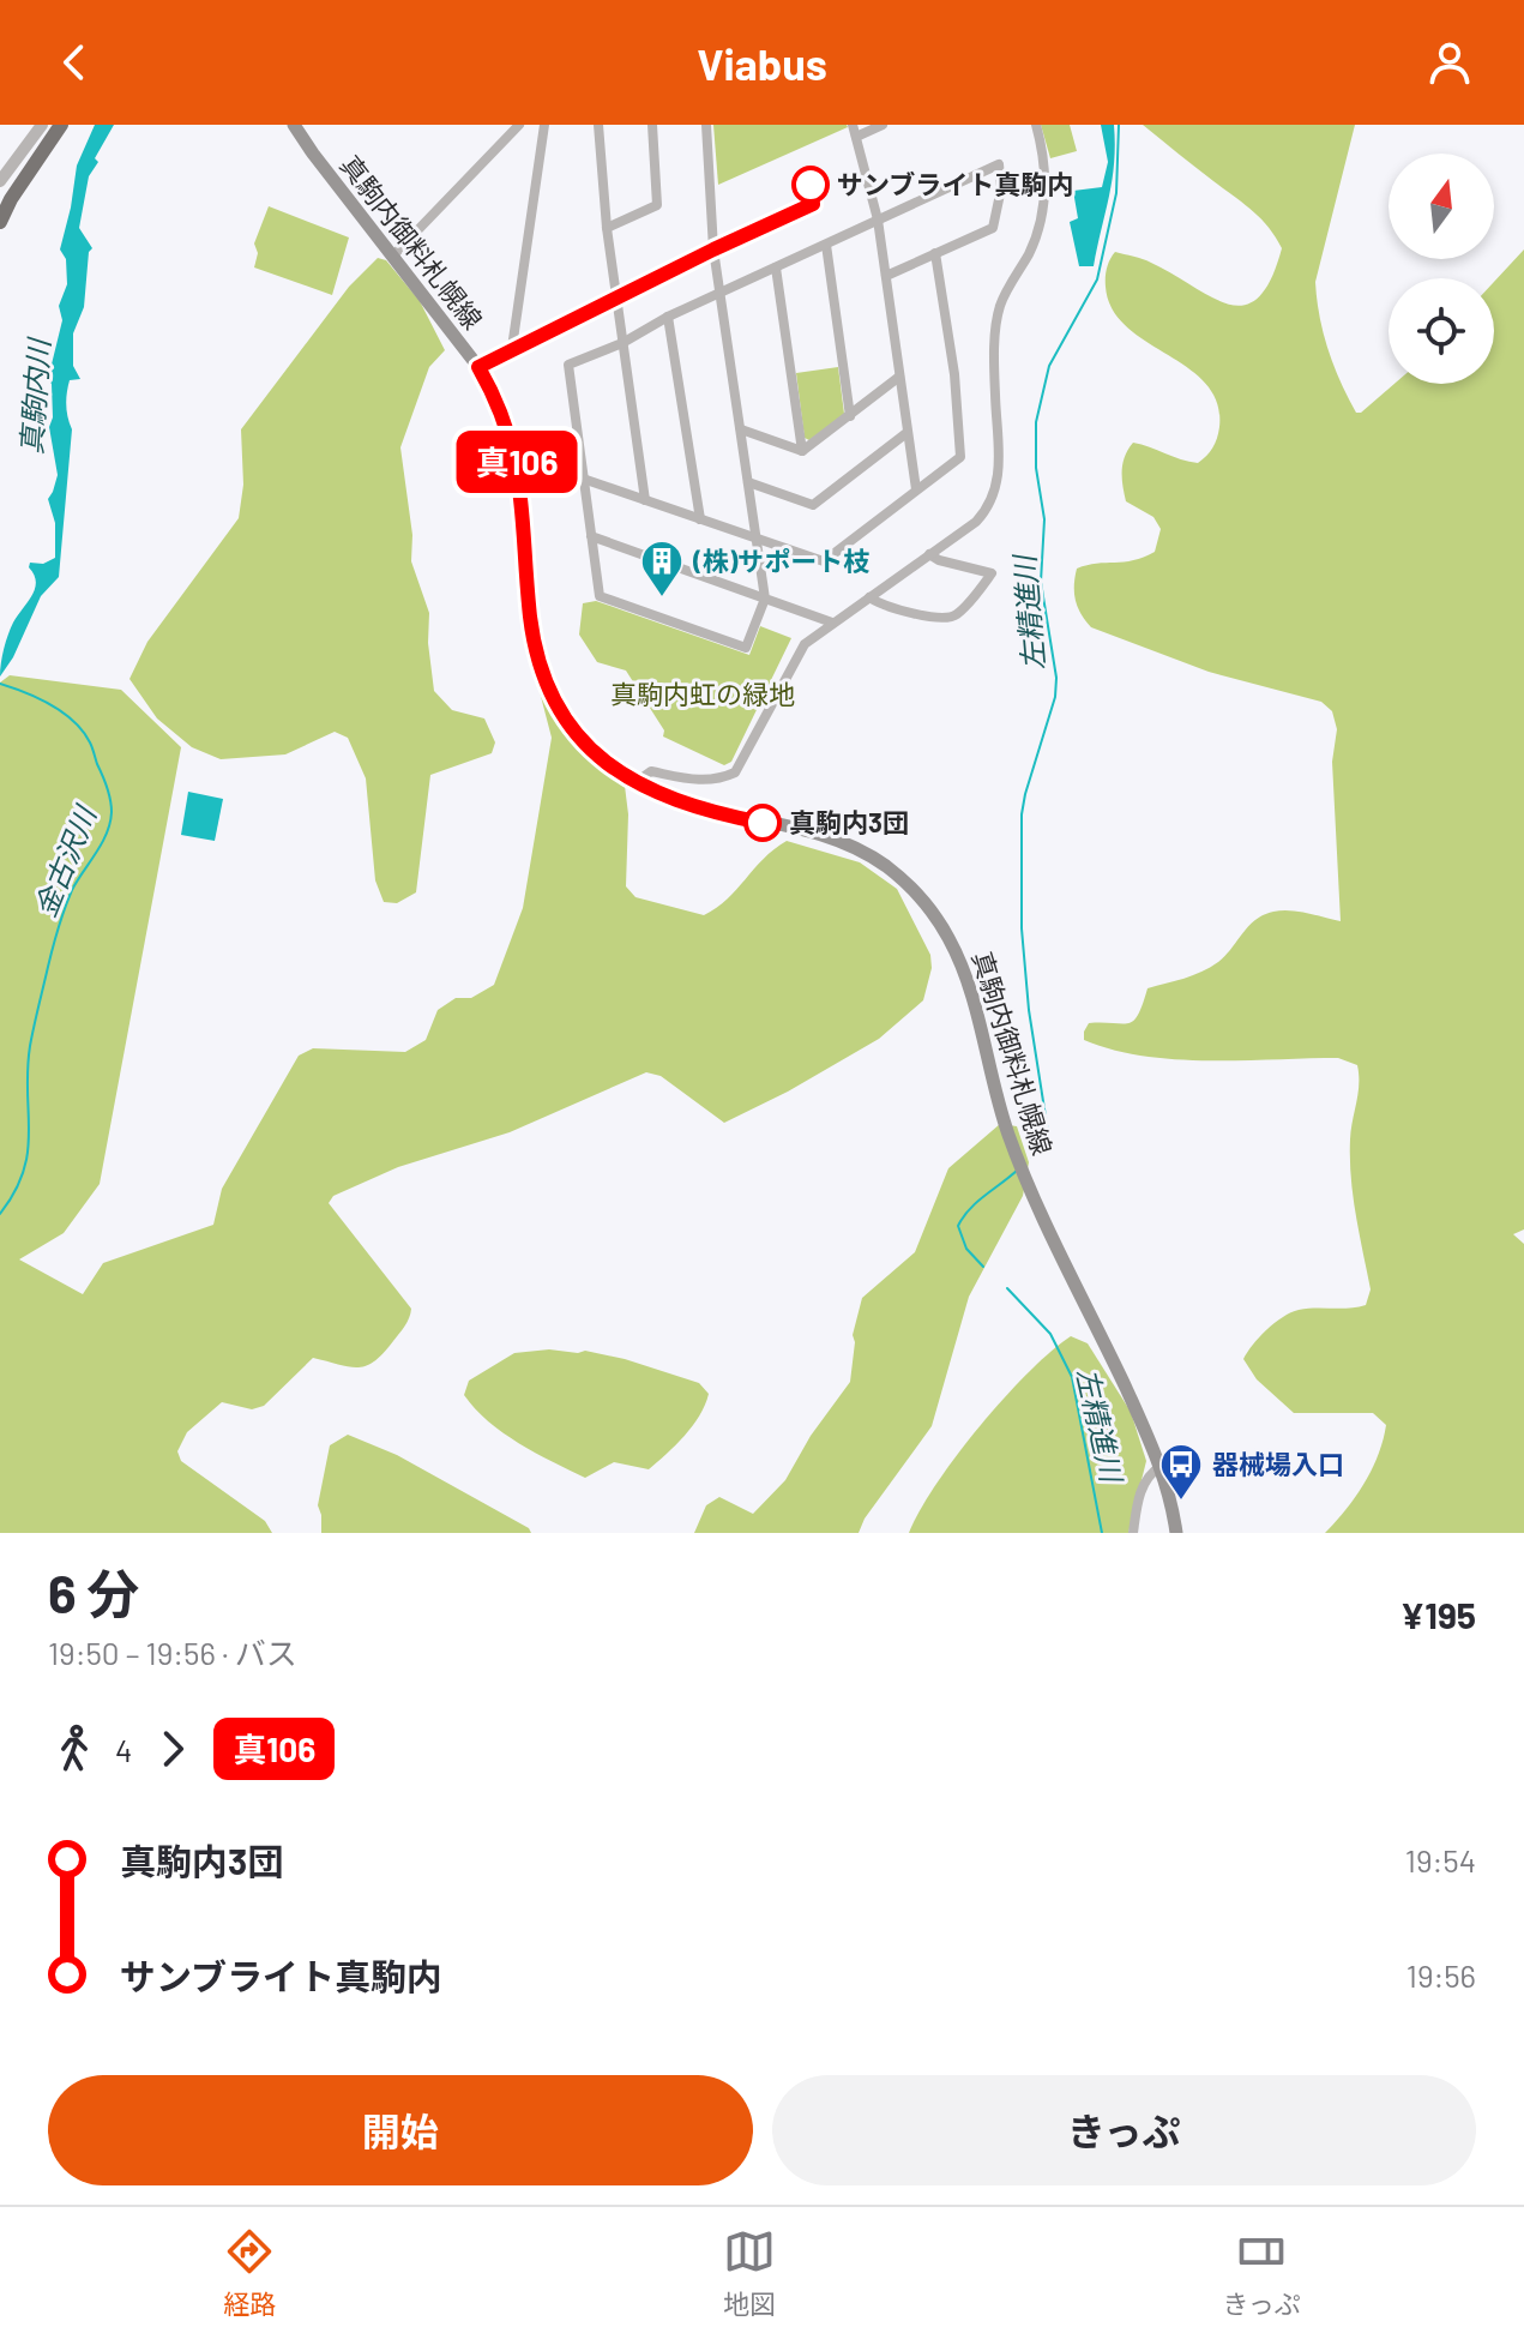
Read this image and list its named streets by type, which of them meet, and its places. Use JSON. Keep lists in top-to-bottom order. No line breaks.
{"streets":{"main road":["真駒内御料札幌線"]},"water":["真駒内川","左精進川","金古沢川"],"parks":["真駒内虹の緑地"],"places":{"other":["サンブライト真駒内","真駒内3団"],"building":["(株)サポート枝"],"bus stop":["器械場入口"]},"lines":["bus line 真106"],"north":"top","page":{"header":"Viabus","on_map":"真106","heading":["6 分","19:50 – 19:56 · バス","¥195"],"legs":["4","真106"],"list":[{"name":"真駒内3団","value":"19:54"},{"name":"サンブライト真駒内","value":"19:56"}],"buttons":["開始","きっぷ"],"tabs":["経路","地図","きっぷ"]}}
